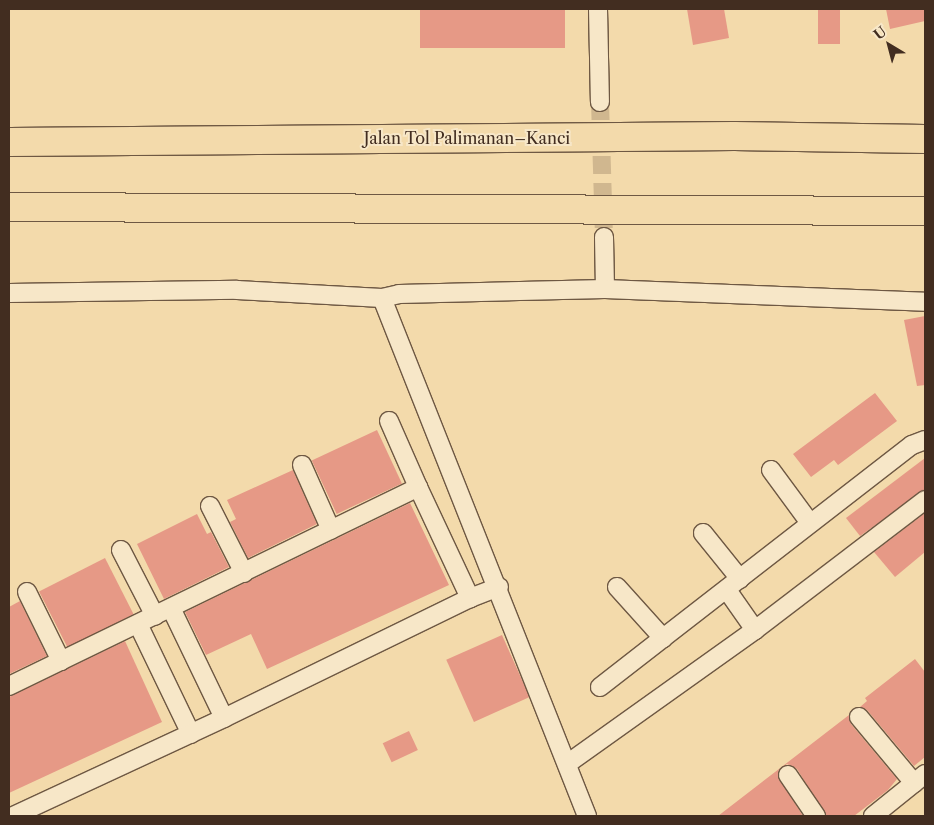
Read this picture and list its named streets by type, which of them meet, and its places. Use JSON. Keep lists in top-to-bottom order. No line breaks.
{"streets":{"highway":["Jalan Tol Palimanan–Kanci"]},"north":"top left"}
